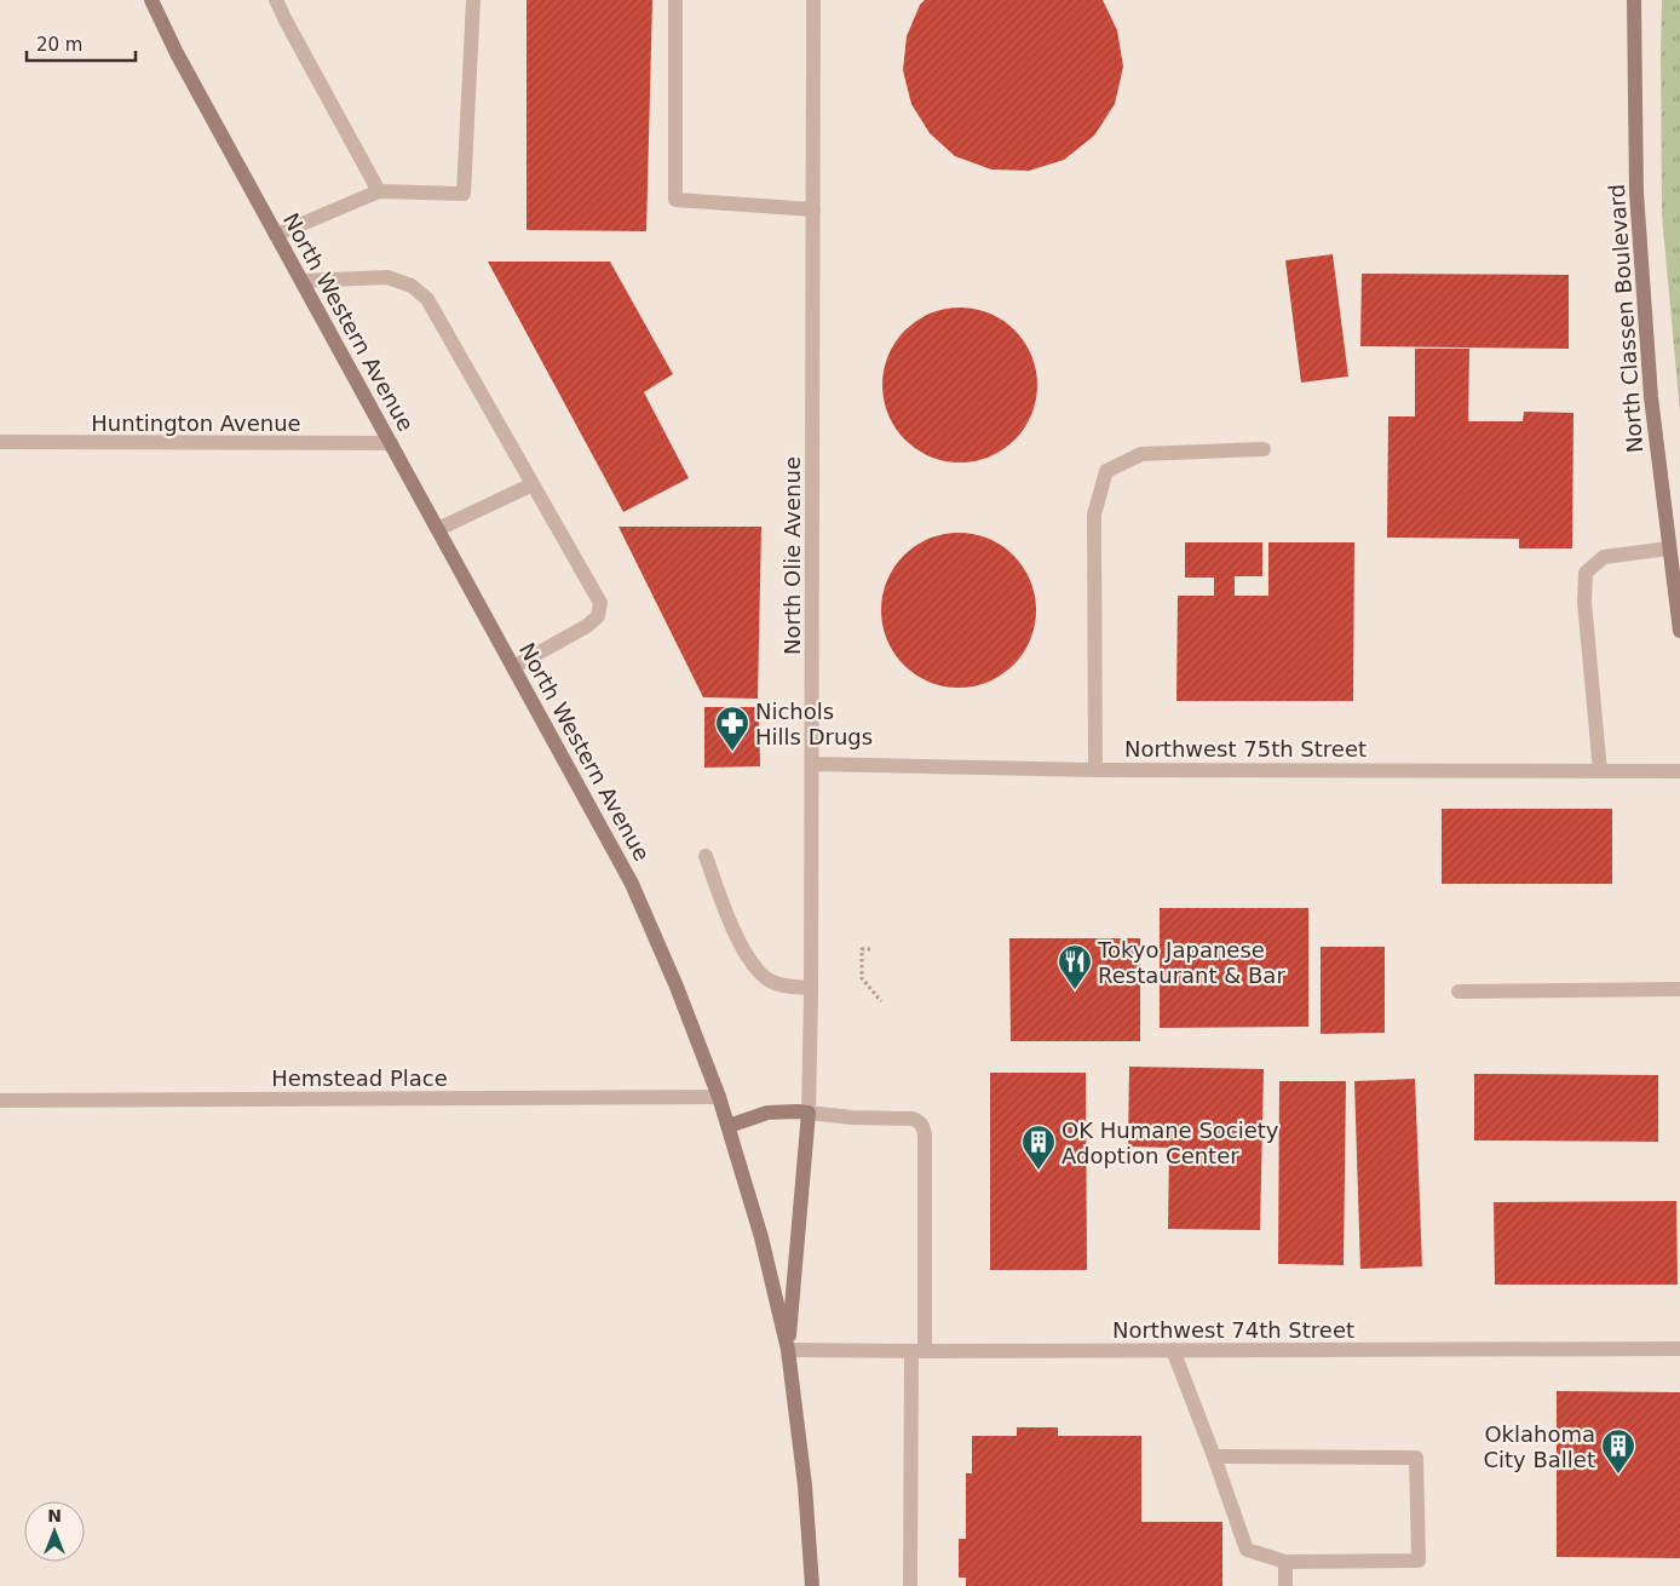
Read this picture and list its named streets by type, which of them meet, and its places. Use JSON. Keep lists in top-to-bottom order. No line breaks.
{"streets":{"main road":["North Classen Boulevard","North Western Avenue"],"street":["Huntington Avenue","North Olie Avenue","Northwest 75th Street","Hemstead Place","Northwest 74th Street"]},"crossings":[["North Western Avenue","Huntington Avenue"],["North Western Avenue","Hemstead Place"],["North Western Avenue","Northwest 74th Street"],["North Olie Avenue","Northwest 75th Street"]],"places":{"pharmacy":["Nichols Hills Drugs"],"restaurant":["Tokyo Japanese Restaurant & Bar"],"building":["OK Humane Society Adoption Center","Oklahoma City Ballet"]},"scale_bar":"20 m","north":"top"}
